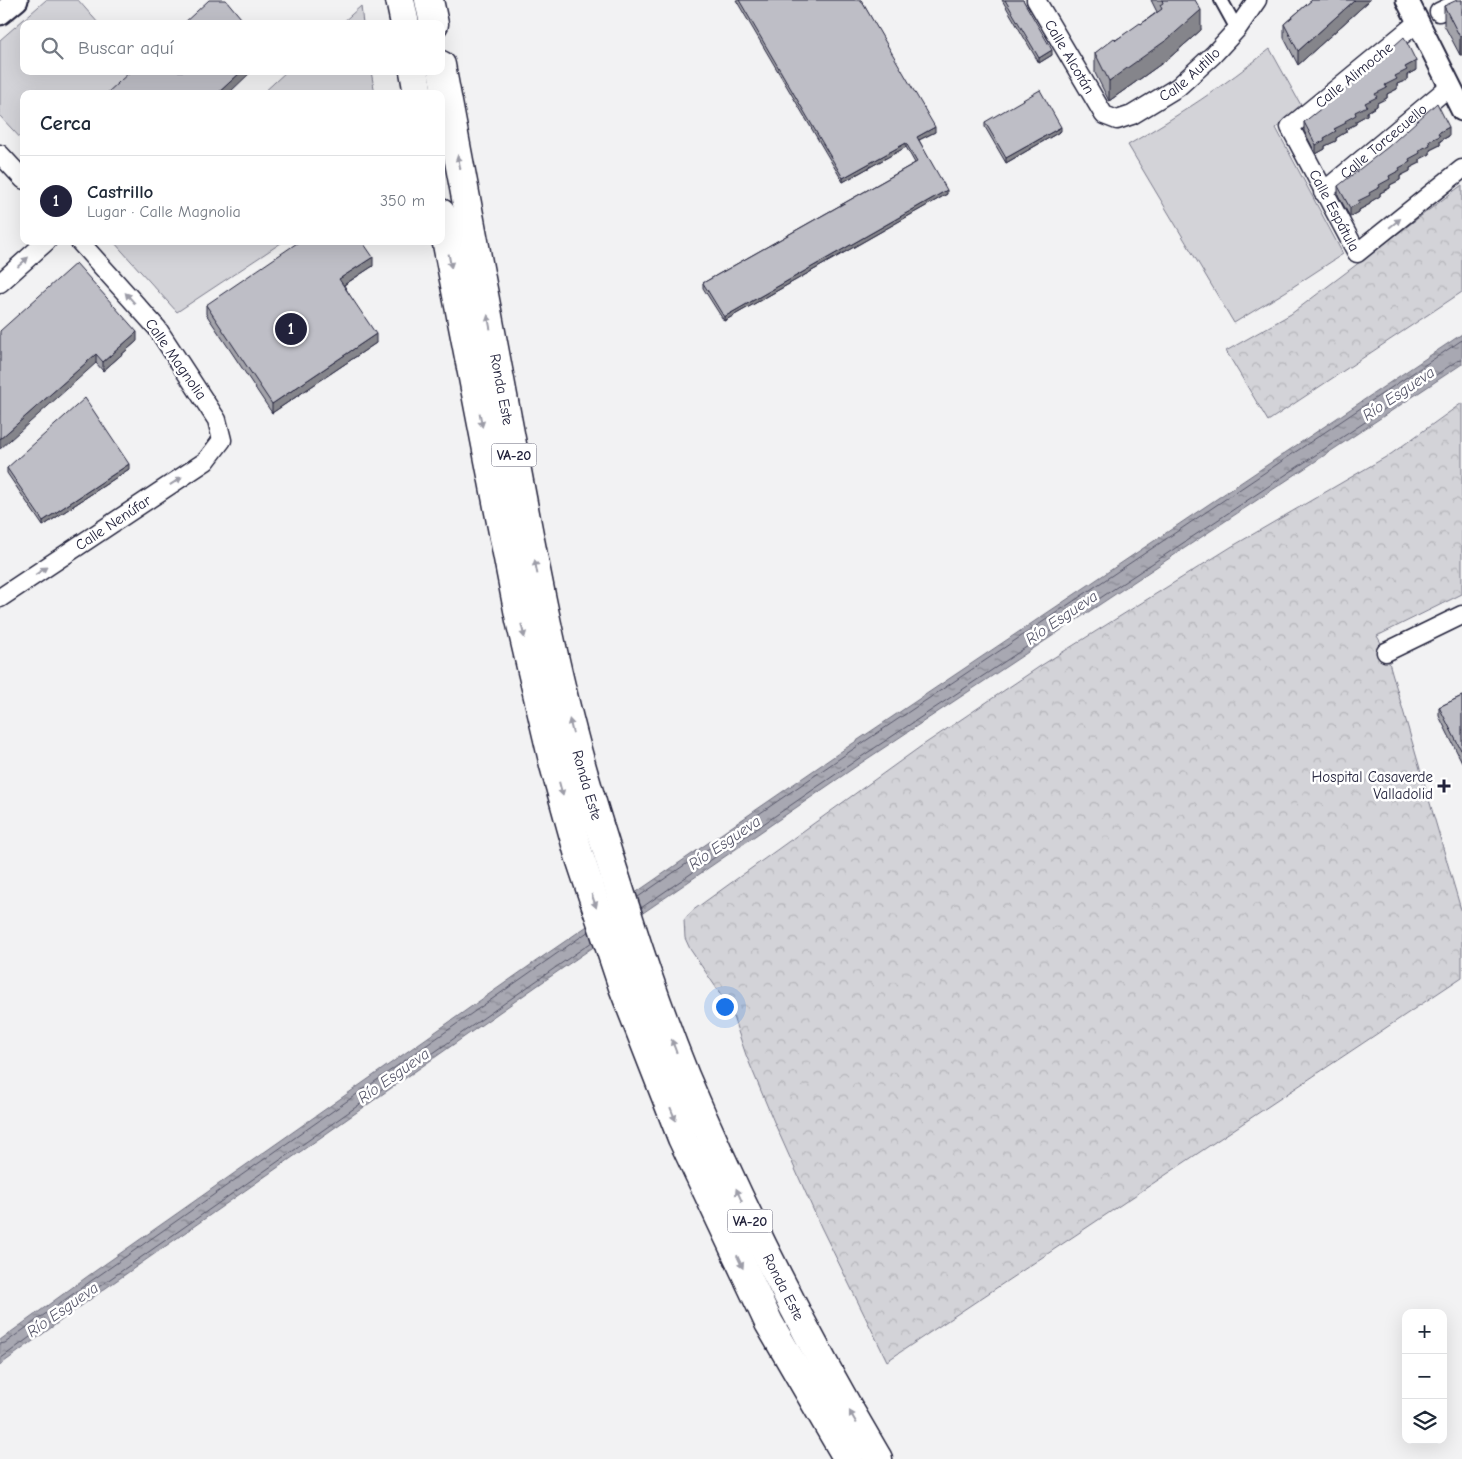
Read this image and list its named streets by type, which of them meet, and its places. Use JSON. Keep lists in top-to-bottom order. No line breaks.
{"streets":{"highway":["Ronda Este","VA-20"],"street":["Calle Alcotán","Calle Autillo","Calle Alimoche","Calle Torcecuello","Calle Espátula","Calle Magnolia","Calle Nenúfar"]},"crossings":[["Calle Alcotán","Calle Autillo"],["Calle Alimoche","Calle Espátula"],["Calle Torcecuello","Calle Espátula"],["Calle Magnolia","Calle Nenúfar"]],"one_way":["Calle Magnolia","Calle Nenúfar"],"water":["Río Esgueva"],"places":{"health":["Hospital Casaverde Valladolid"]},"page":{"search":"Buscar aquí","heading":"Cerca","list":[{"mark":"1","name":"Castrillo","note":"Lugar · Calle Magnolia","value":"350 m"}],"pins":"1","map_buttons":["+","−"]}}
